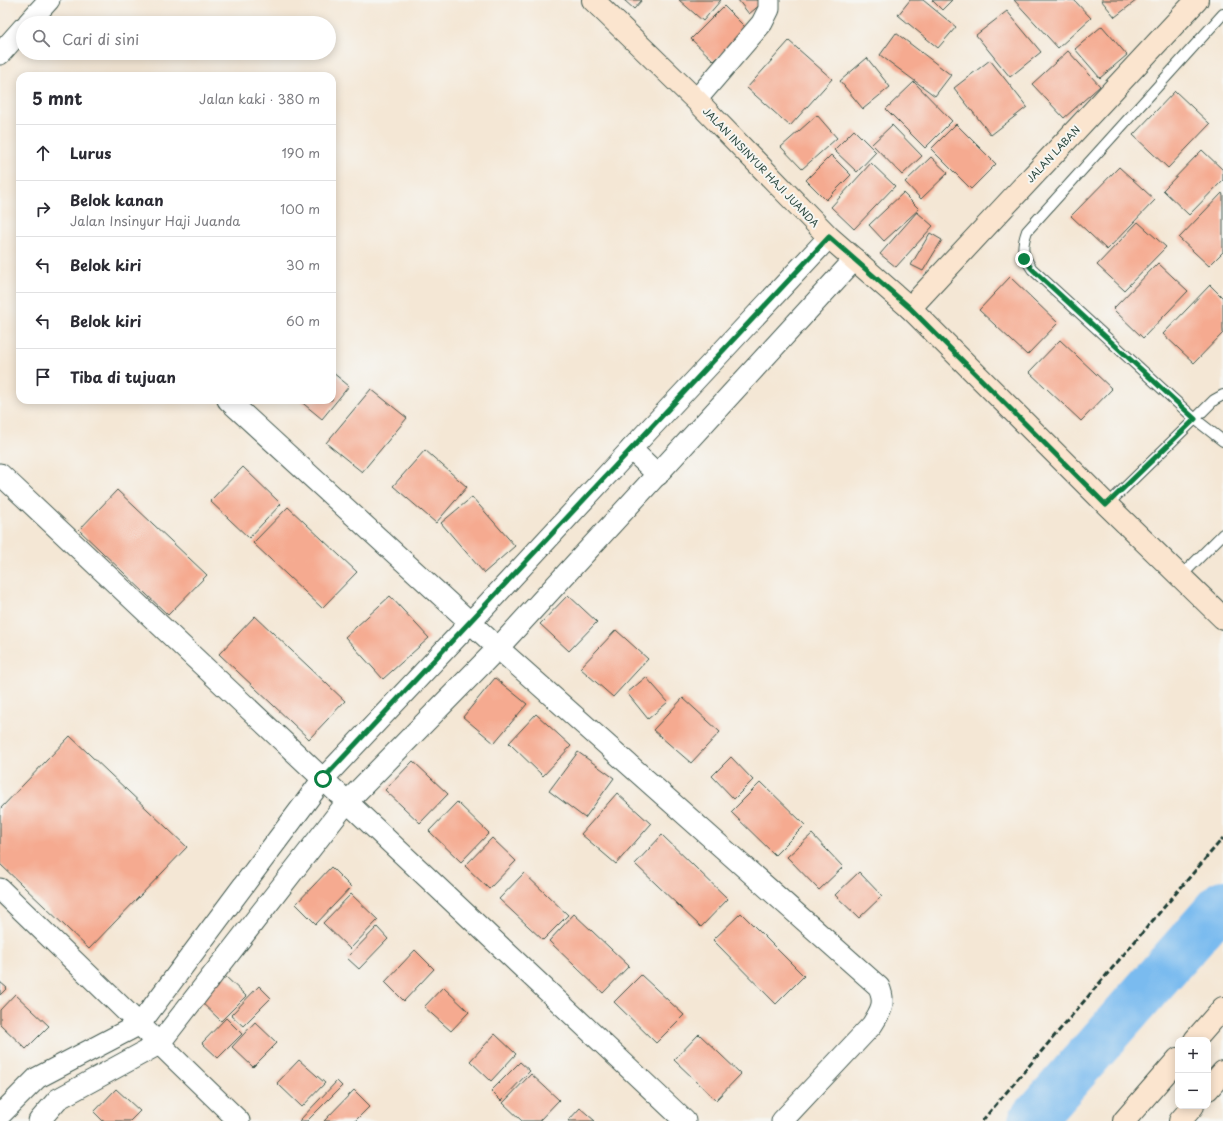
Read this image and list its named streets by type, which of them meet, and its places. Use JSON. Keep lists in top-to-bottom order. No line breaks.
{"streets":{"street":["JALAN LABAN","JALAN INSINYUR HAJI JUANDA"]},"crossings":[["JALAN LABAN","JALAN INSINYUR HAJI JUANDA"]],"page":{"search":"Cari di sini","heading":["5 mnt","Jalan kaki · 380 m"],"list":[["Lurus","190 m"],["Belok kanan","Jalan Insinyur Haji Juanda","100 m"],["Belok kiri","30 m"],["Belok kiri","60 m"],"Tiba di tujuan"],"map_buttons":["+","−"]}}
